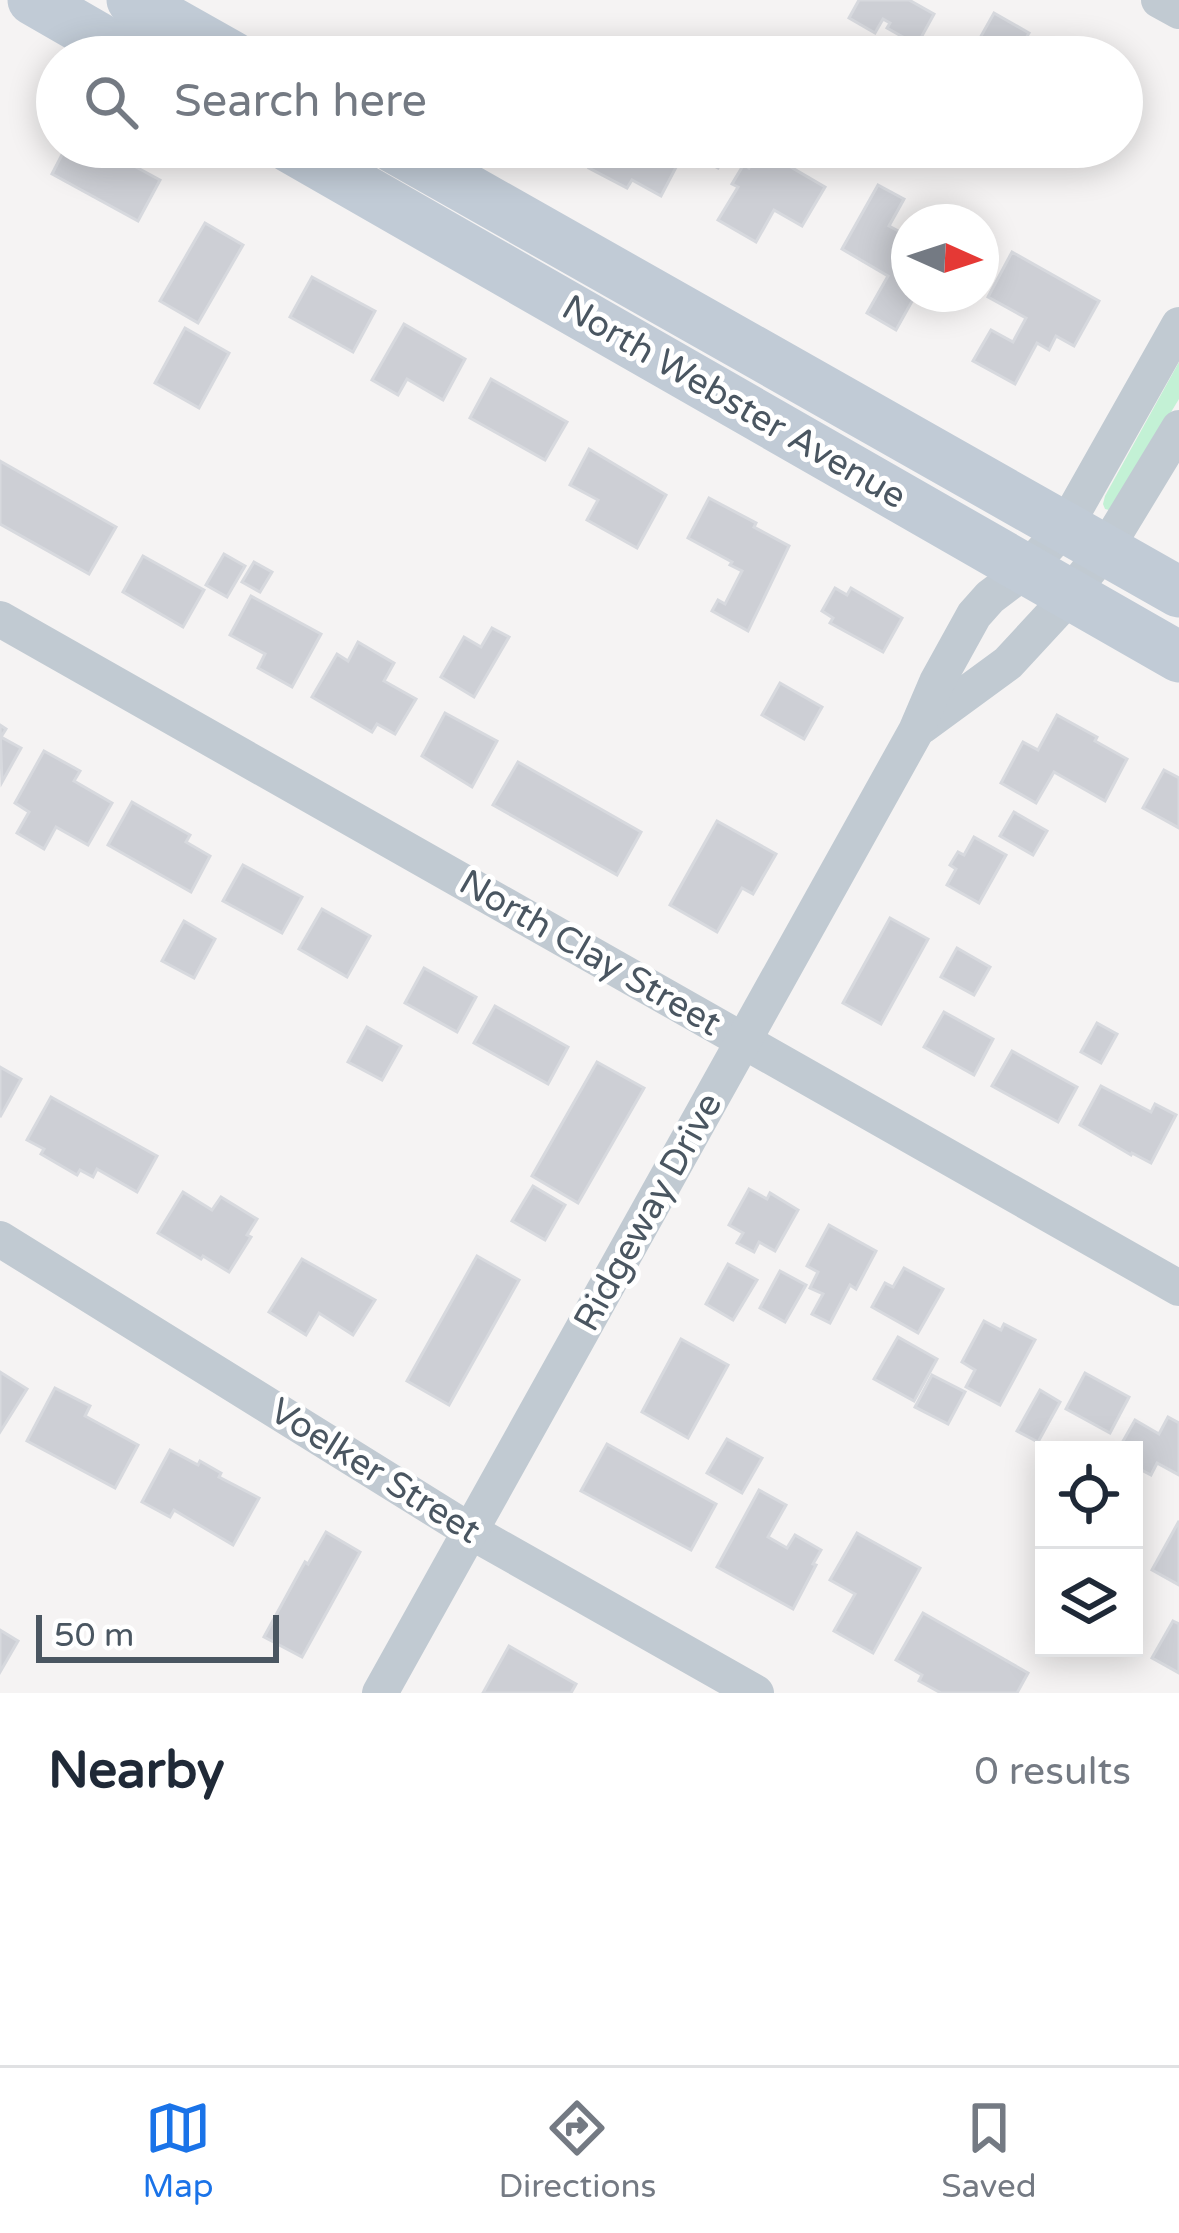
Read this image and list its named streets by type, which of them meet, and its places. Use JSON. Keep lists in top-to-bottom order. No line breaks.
{"streets":{"main road":["North Webster Avenue"],"street":["North Clay Street","Ridgeway Drive","Voelker Street"]},"crossings":[["North Webster Avenue","Ridgeway Drive"],["North Clay Street","Ridgeway Drive"],["Ridgeway Drive","Voelker Street"]],"scale_bar":"50 m","north":"right","page":{"search":"Search here","scale":"50 m","heading":["Nearby","0 results"],"nav":["Map","Directions","Saved"]}}
